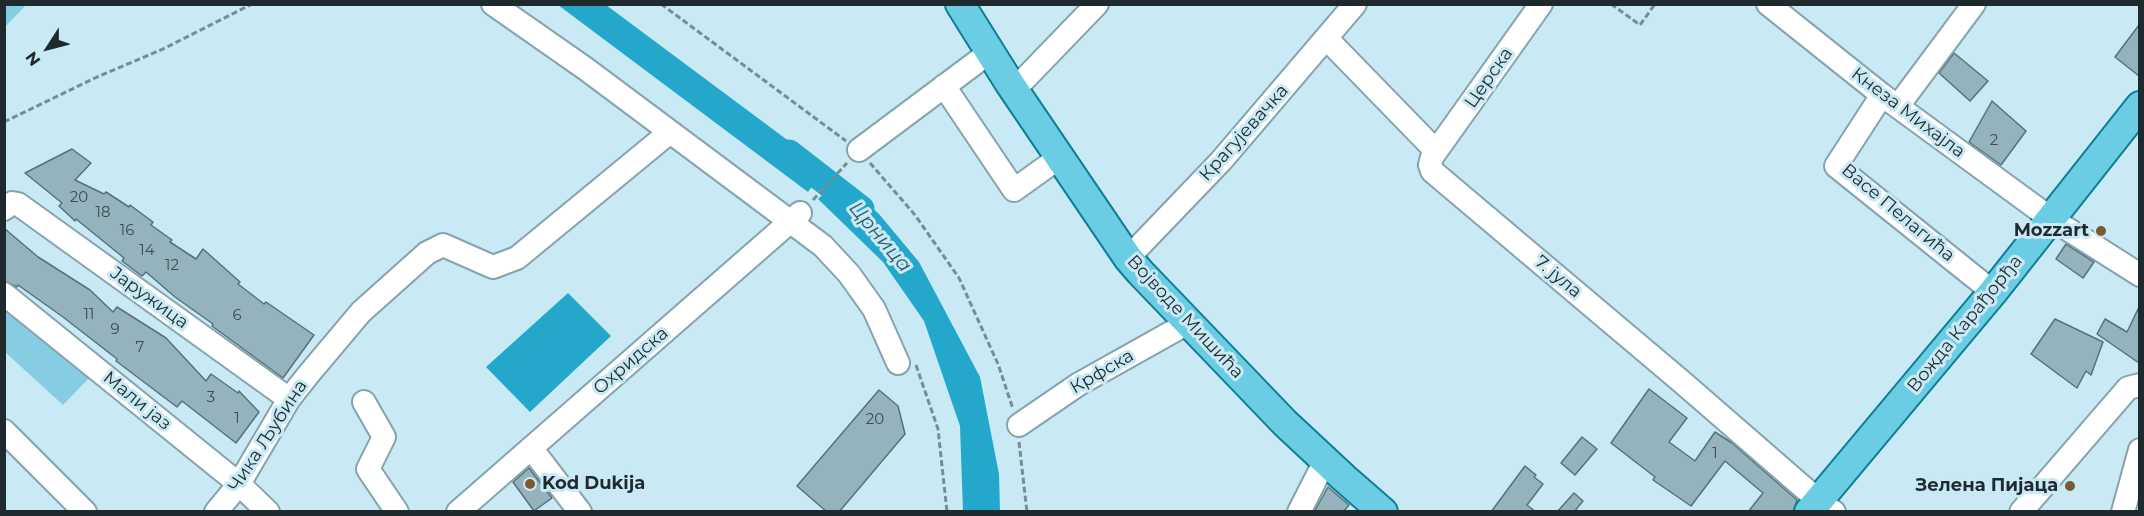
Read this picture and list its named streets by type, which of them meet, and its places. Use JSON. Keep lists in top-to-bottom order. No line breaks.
{"streets":{"main road":["Војводе Мишића","Вожда Карађорђа"],"street":["Церска","Кнеза Михајла","Крагујевачка","Васе Пелагића","7. јула","Јаружица","Охридска","Крфска","Мали јаз","Чика Љубина"]},"crossings":[["Церска","7. јула"],["Кнеза Михајла","Васе Пелагића"],["Кнеза Михајла","Вожда Карађорђа"],["Крагујевачка","Војводе Мишића"],["Васе Пелагића","Вожда Карађорђа"],["7. јула","Вожда Карађорђа"],["Јаружица","Чика Љубина"],["Војводе Мишића","Крфска"],["Мали јаз","Чика Љубина"]],"water":["Црница"],"places":["Mozzart","Kod Dukija","Зелена Пијаца"],"house_numbers":["2","20","18","16","14","12","11","6","9","7","3","1","20","1"],"north":"bottom left"}
